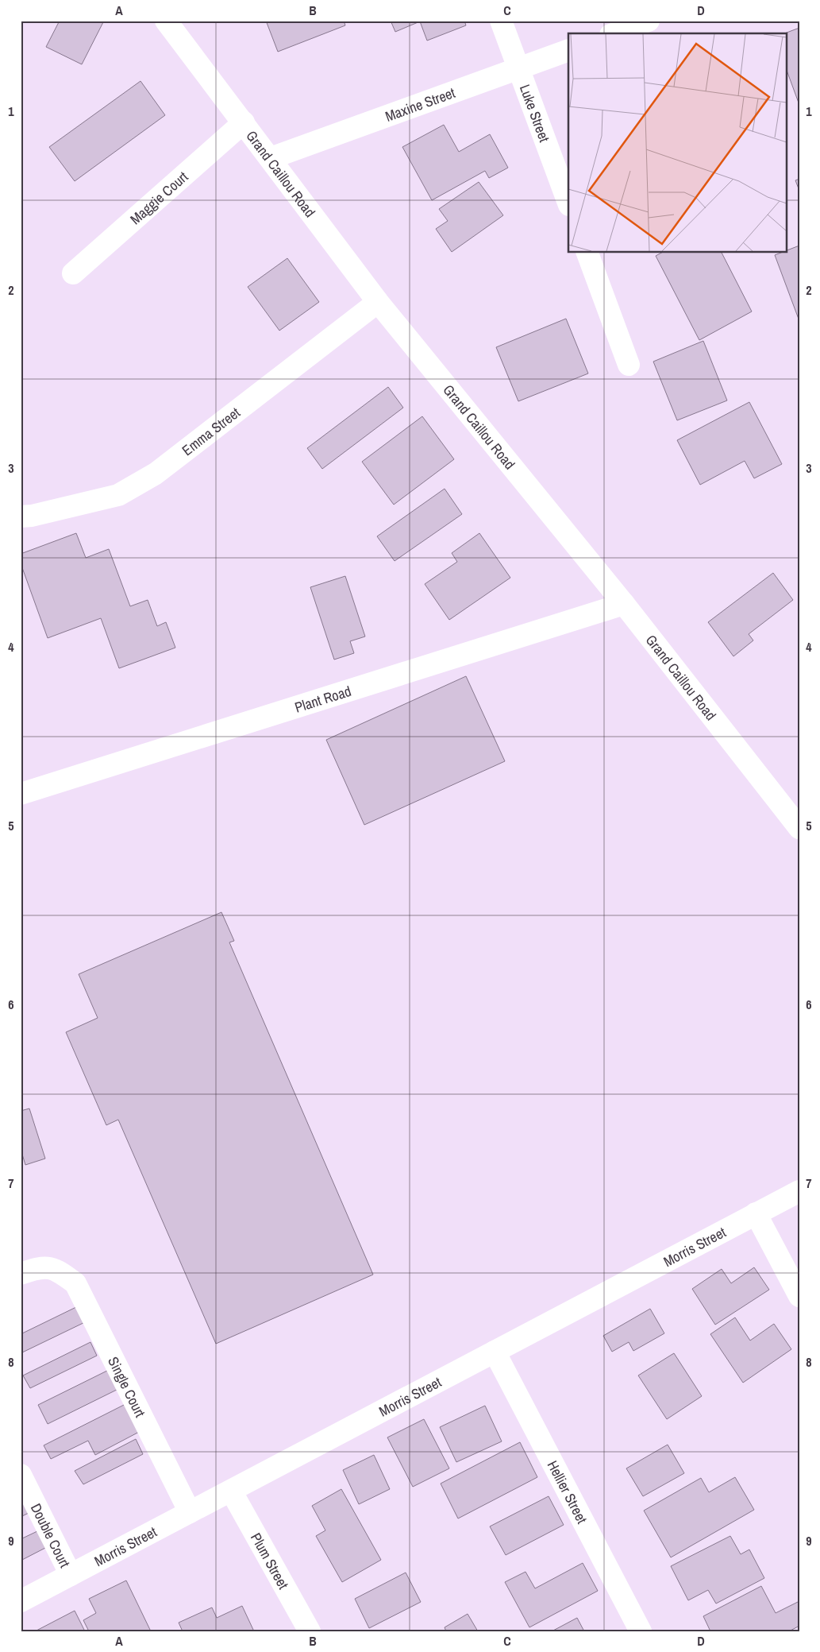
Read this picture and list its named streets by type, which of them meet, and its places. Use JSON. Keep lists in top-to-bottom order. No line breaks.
{"streets":{"street":["Maxine Street","Luke Street","Grand Caillou Road","Maggie Court","Emma Street","Plant Road","Morris Street","Single Court","Hellier Street","Double Court","Plum Street"]},"crossings":[["Maxine Street","Luke Street"],["Maxine Street","Grand Caillou Road"],["Grand Caillou Road","Maggie Court"],["Grand Caillou Road","Emma Street"],["Grand Caillou Road","Plant Road"],["Morris Street","Single Court"],["Morris Street","Hellier Street"],["Morris Street","Double Court"],["Morris Street","Plum Street"]],"grid":{"columns":["A","B","C","D"],"rows":["1","2","3","4","5","6","7","8","9"]}}
